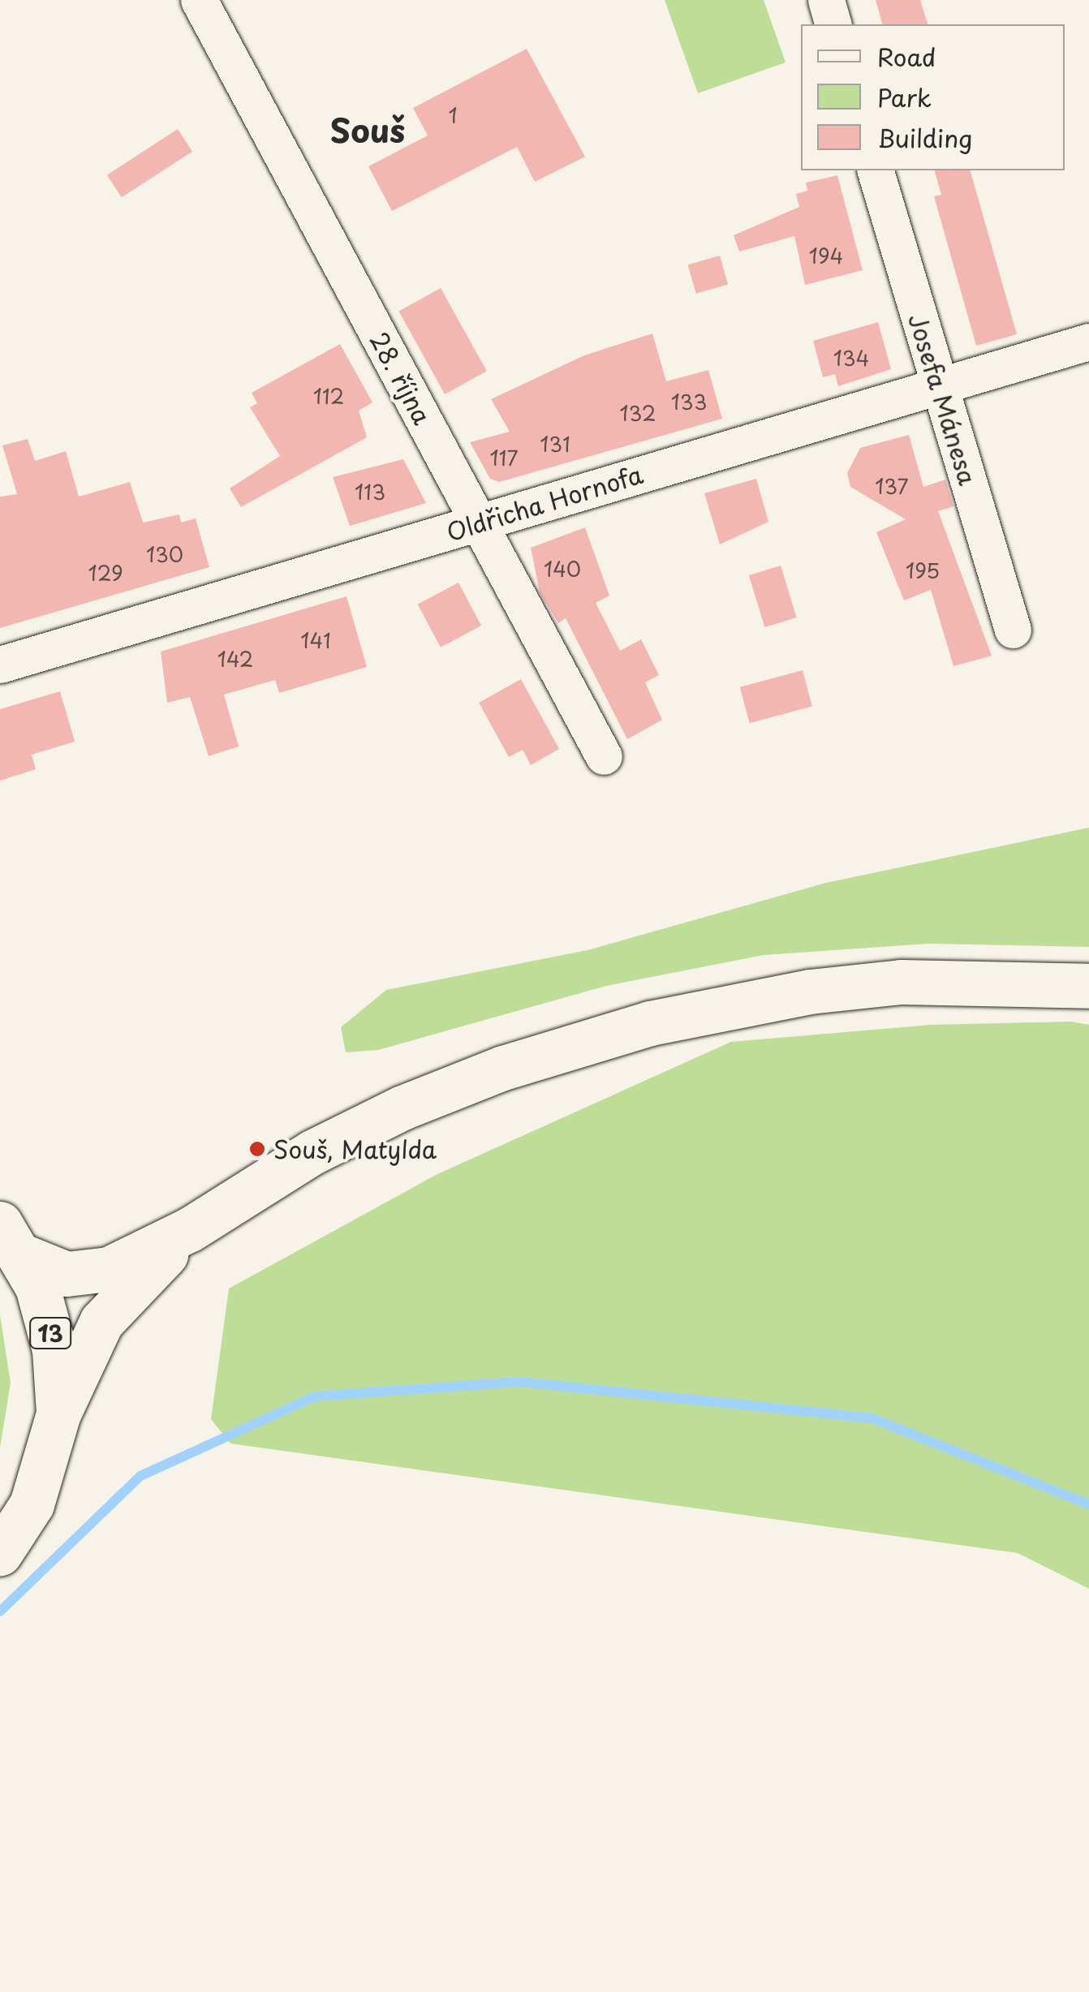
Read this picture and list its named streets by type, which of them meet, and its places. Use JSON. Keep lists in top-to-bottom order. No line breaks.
{"streets":{"main road":["13"],"street":["28. října","Josefa Mánesa","Oldřicha Hornofa"]},"crossings":[["28. října","Oldřicha Hornofa"],["Josefa Mánesa","Oldřicha Hornofa"]],"districts":["Souš"],"places":["Souš, Matylda"],"house_numbers":["1","194","134","112","133","132","131","117","137","113","130","140","195","129","141","142"],"legend":["Road","Park","Building"]}
